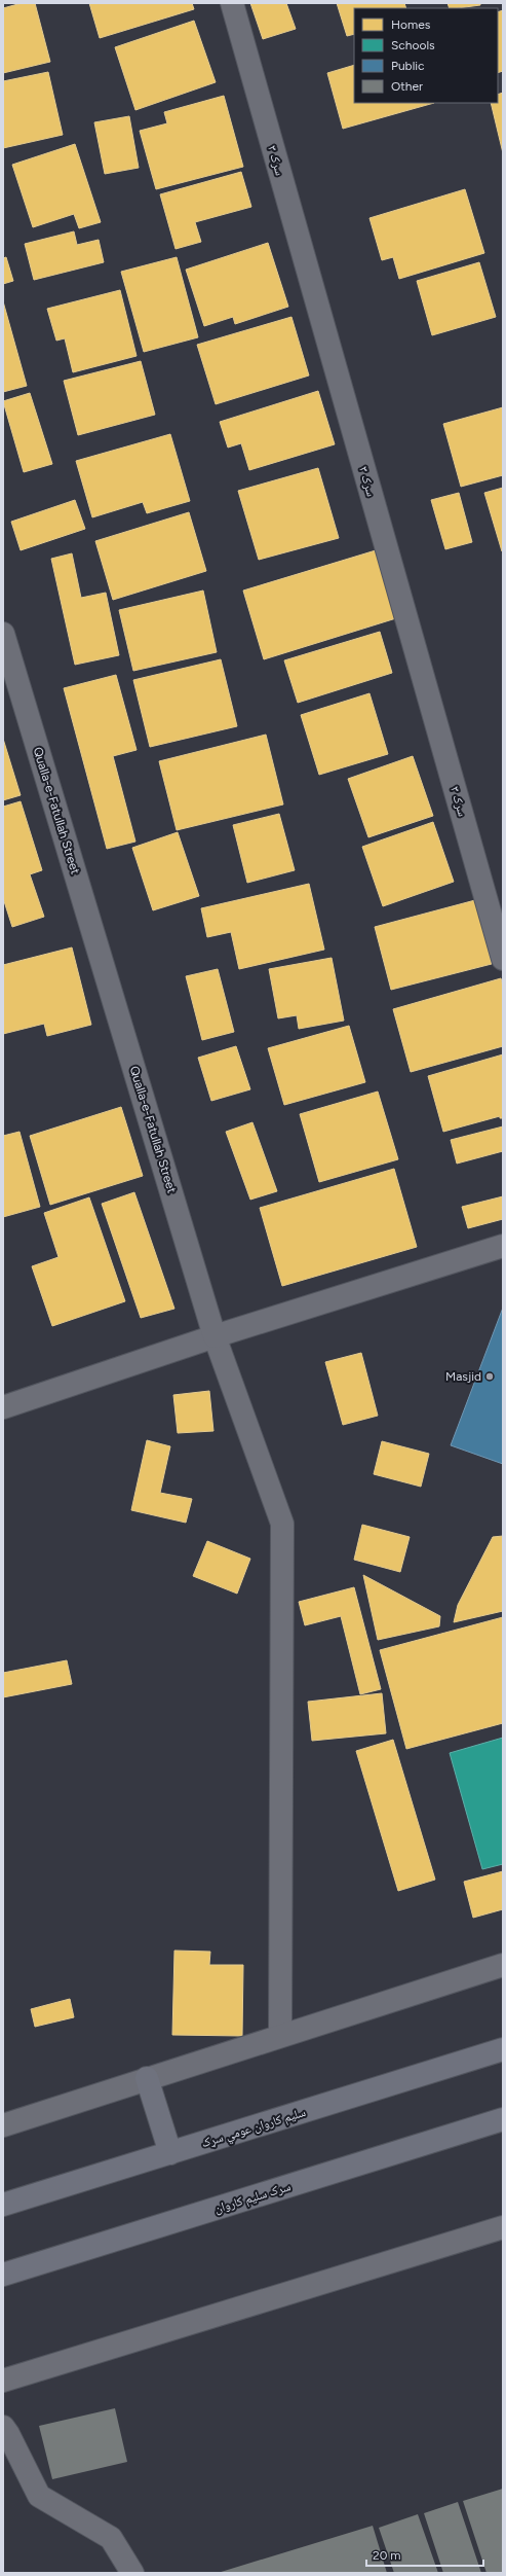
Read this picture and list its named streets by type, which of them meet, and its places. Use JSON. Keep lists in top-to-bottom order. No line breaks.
{"streets":{"main road":["سلیم کاروان عومي سړک","سرک سلیم کاروان"],"street":["سرک ۳","Qualla-e-Fatullah Street"]},"places":["Masjid"],"legend":["Homes","Schools","Public","Other"],"scale_bar":"20 m"}
